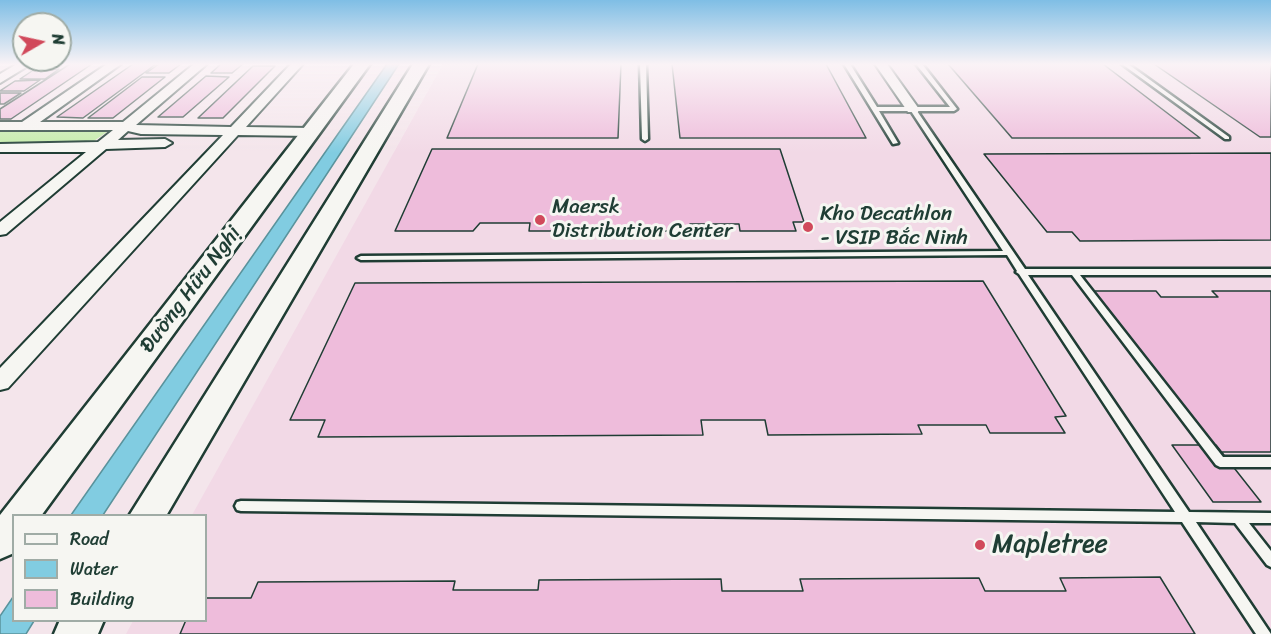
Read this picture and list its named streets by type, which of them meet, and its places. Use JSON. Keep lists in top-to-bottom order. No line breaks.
{"streets":{"main road":["Đường Hữu Nghị"]},"places":["Maersk Distribution Center","Kho Decathlon - VSIP Bắc Ninh","Mapletree"],"legend":["Road","Water","Building"],"north":"right"}
